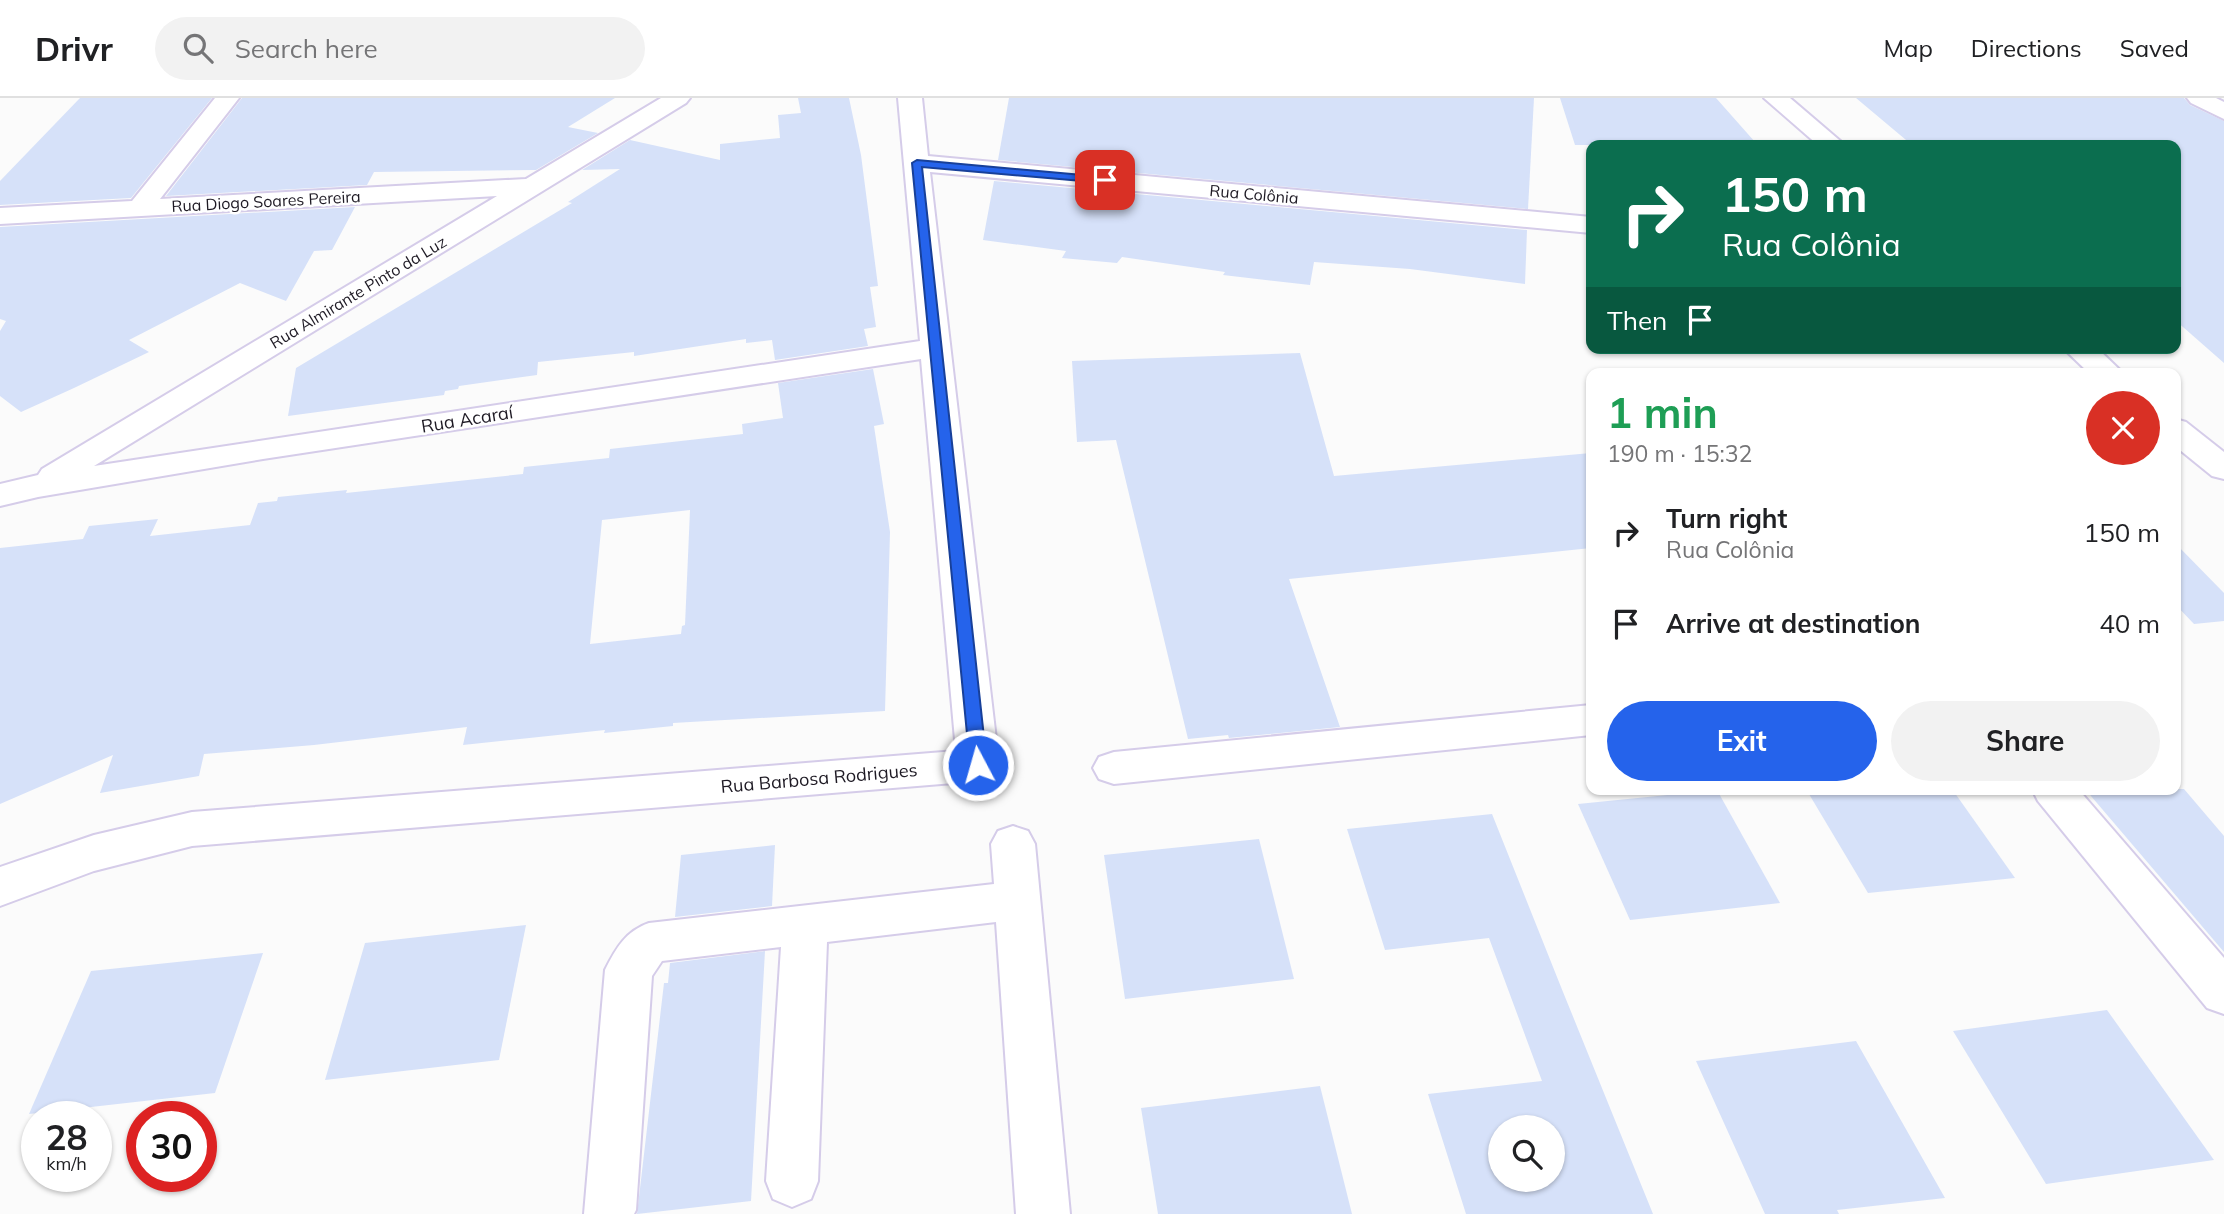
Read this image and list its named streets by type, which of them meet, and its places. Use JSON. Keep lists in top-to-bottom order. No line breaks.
{"streets":{"street":["Rua Colônia","Rua Diogo Soares Pereira","Rua Almirante Pinto da Luz","Rua Acaraí","Rua Barbosa Rodrigues"]},"crossings":[["Rua Colônia","Rua Barbosa Rodrigues"],["Rua Diogo Soares Pereira","Rua Almirante Pinto da Luz"],["Rua Almirante Pinto da Luz","Rua Acaraí"],["Rua Acaraí","Rua Barbosa Rodrigues"]],"page":{"header":"Drivr","search":"Search here","nav":["Map","Directions","Saved"],"turn":["150 m","Rua Colônia"],"then":"Then","heading":["1 min","190 m · 15:32"],"list":[{"name":"Turn right","note":"Rua Colônia","value":"150 m"},{"name":"Arrive at destination","value":"40 m"}],"buttons":["Exit","Share"],"speed":"28 km/h","limit":"30"}}
